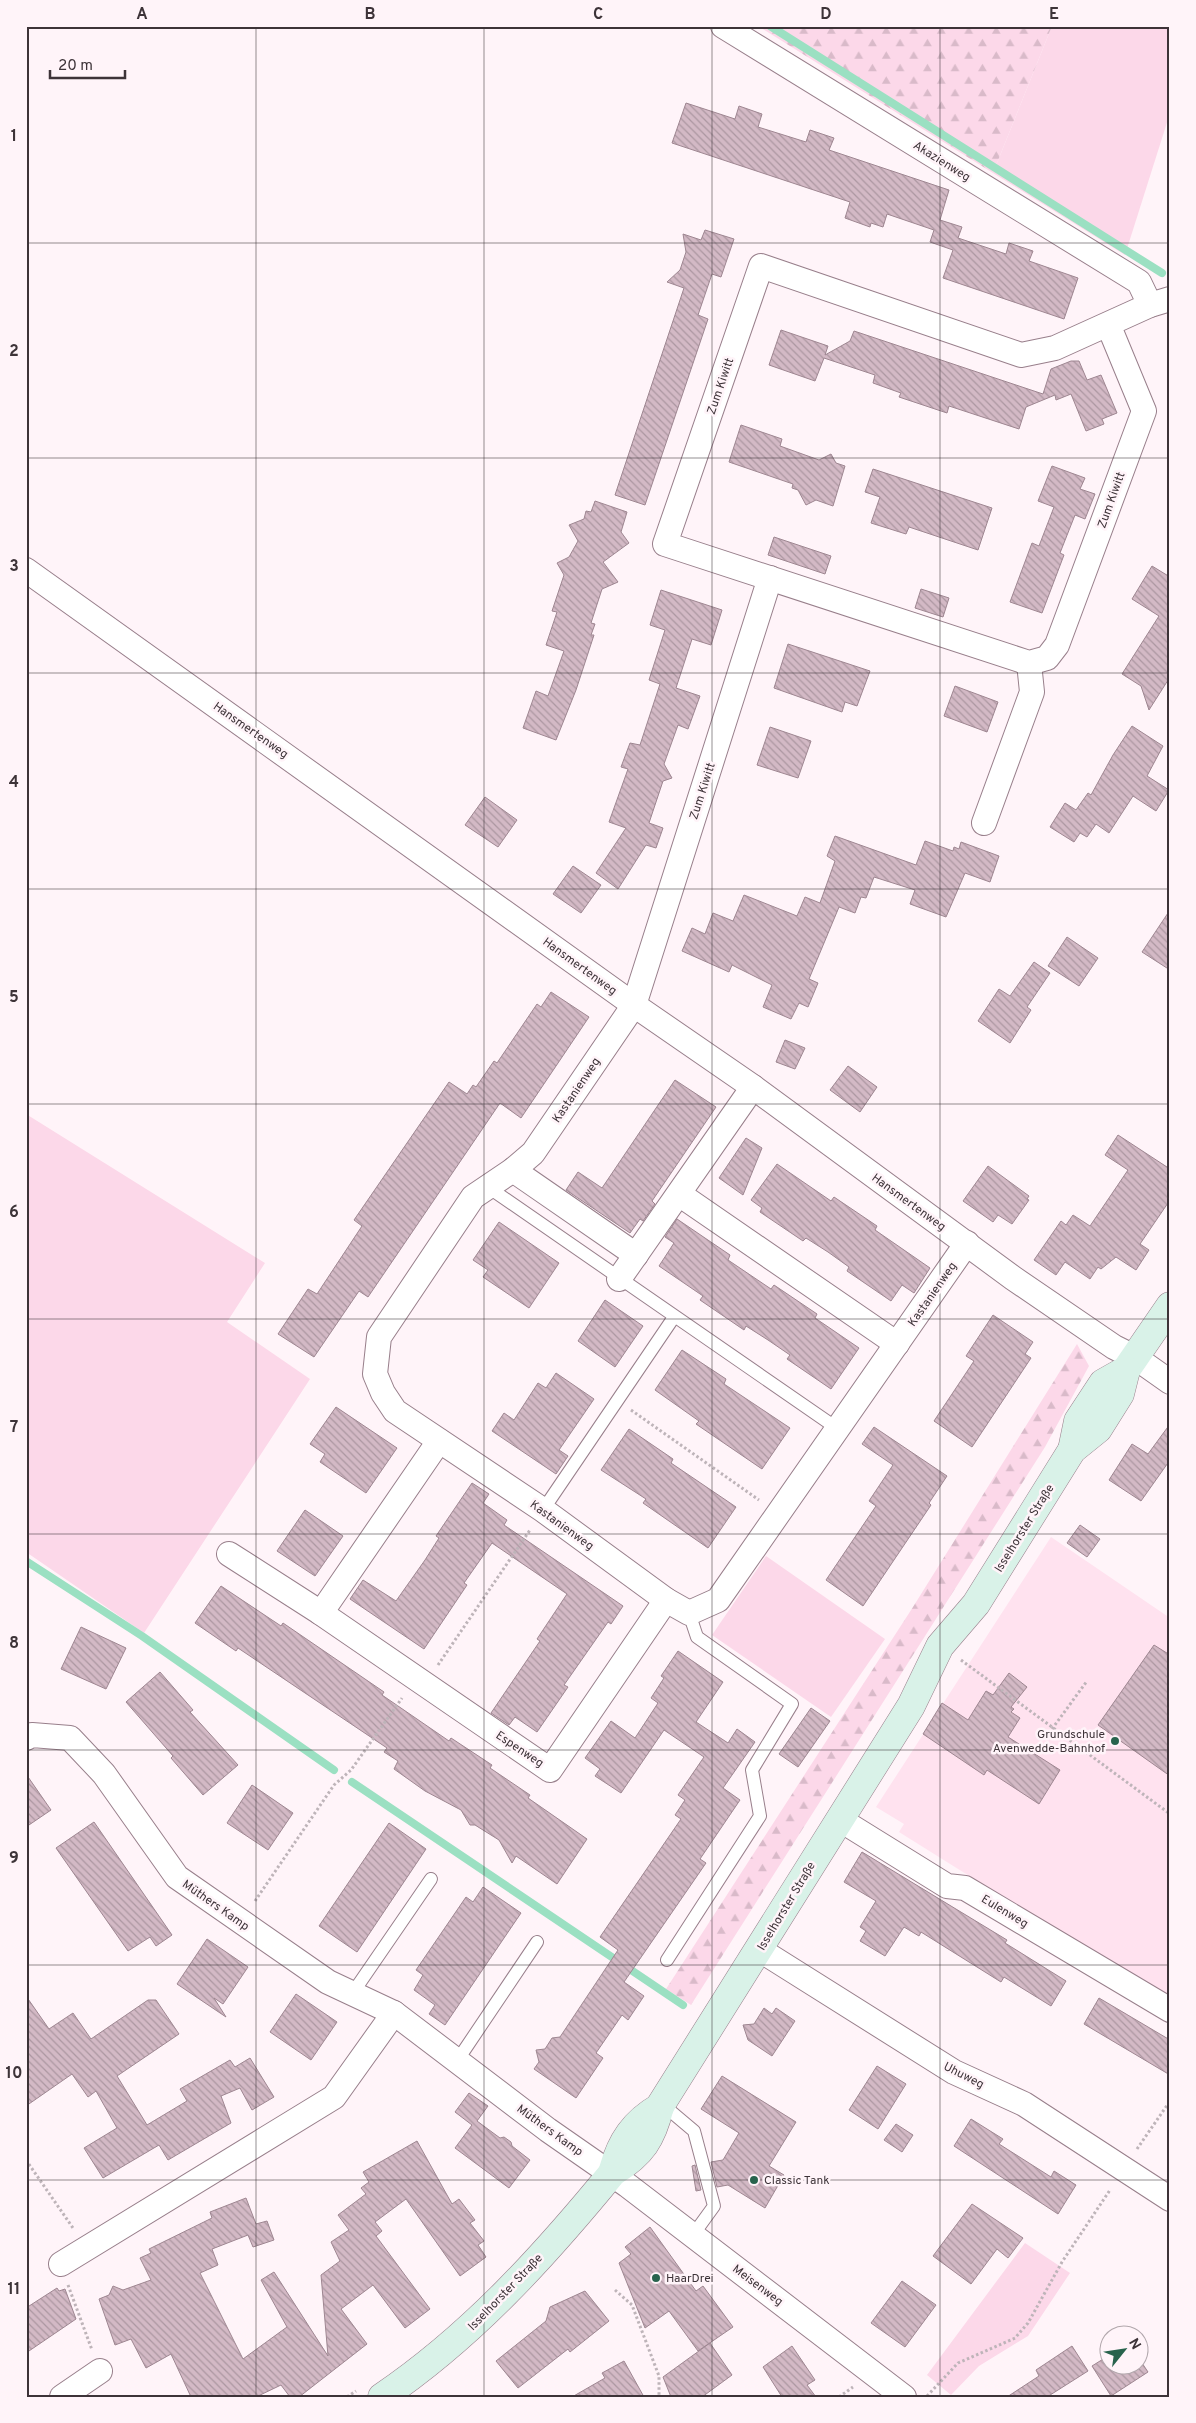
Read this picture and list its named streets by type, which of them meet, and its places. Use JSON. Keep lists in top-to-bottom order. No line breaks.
{"streets":{"street":["Akazienweg","Zum Kiwitt","Hansmertenweg","Kastanienweg","Isselhorster Straße","Espenweg","Müthers Kamp","Eulenweg","Uhuweg","Meisenweg"]},"crossings":[["Akazienweg","Zum Kiwitt"],["Zum Kiwitt","Hansmertenweg"],["Zum Kiwitt","Kastanienweg"],["Hansmertenweg","Kastanienweg"],["Hansmertenweg","Isselhorster Straße"],["Kastanienweg","Espenweg"],["Isselhorster Straße","Müthers Kamp"],["Isselhorster Straße","Eulenweg"],["Isselhorster Straße","Uhuweg"],["Isselhorster Straße","Meisenweg"],["Müthers Kamp","Meisenweg"]],"places":["Grundschule Avenwedde-Bahnhof","Classic Tank","HaarDrei"],"scale_bar":"20 m","north":"top right","grid":{"columns":["A","B","C","D","E"],"rows":["1","2","3","4","5","6","7","8","9","10","11"]}}
